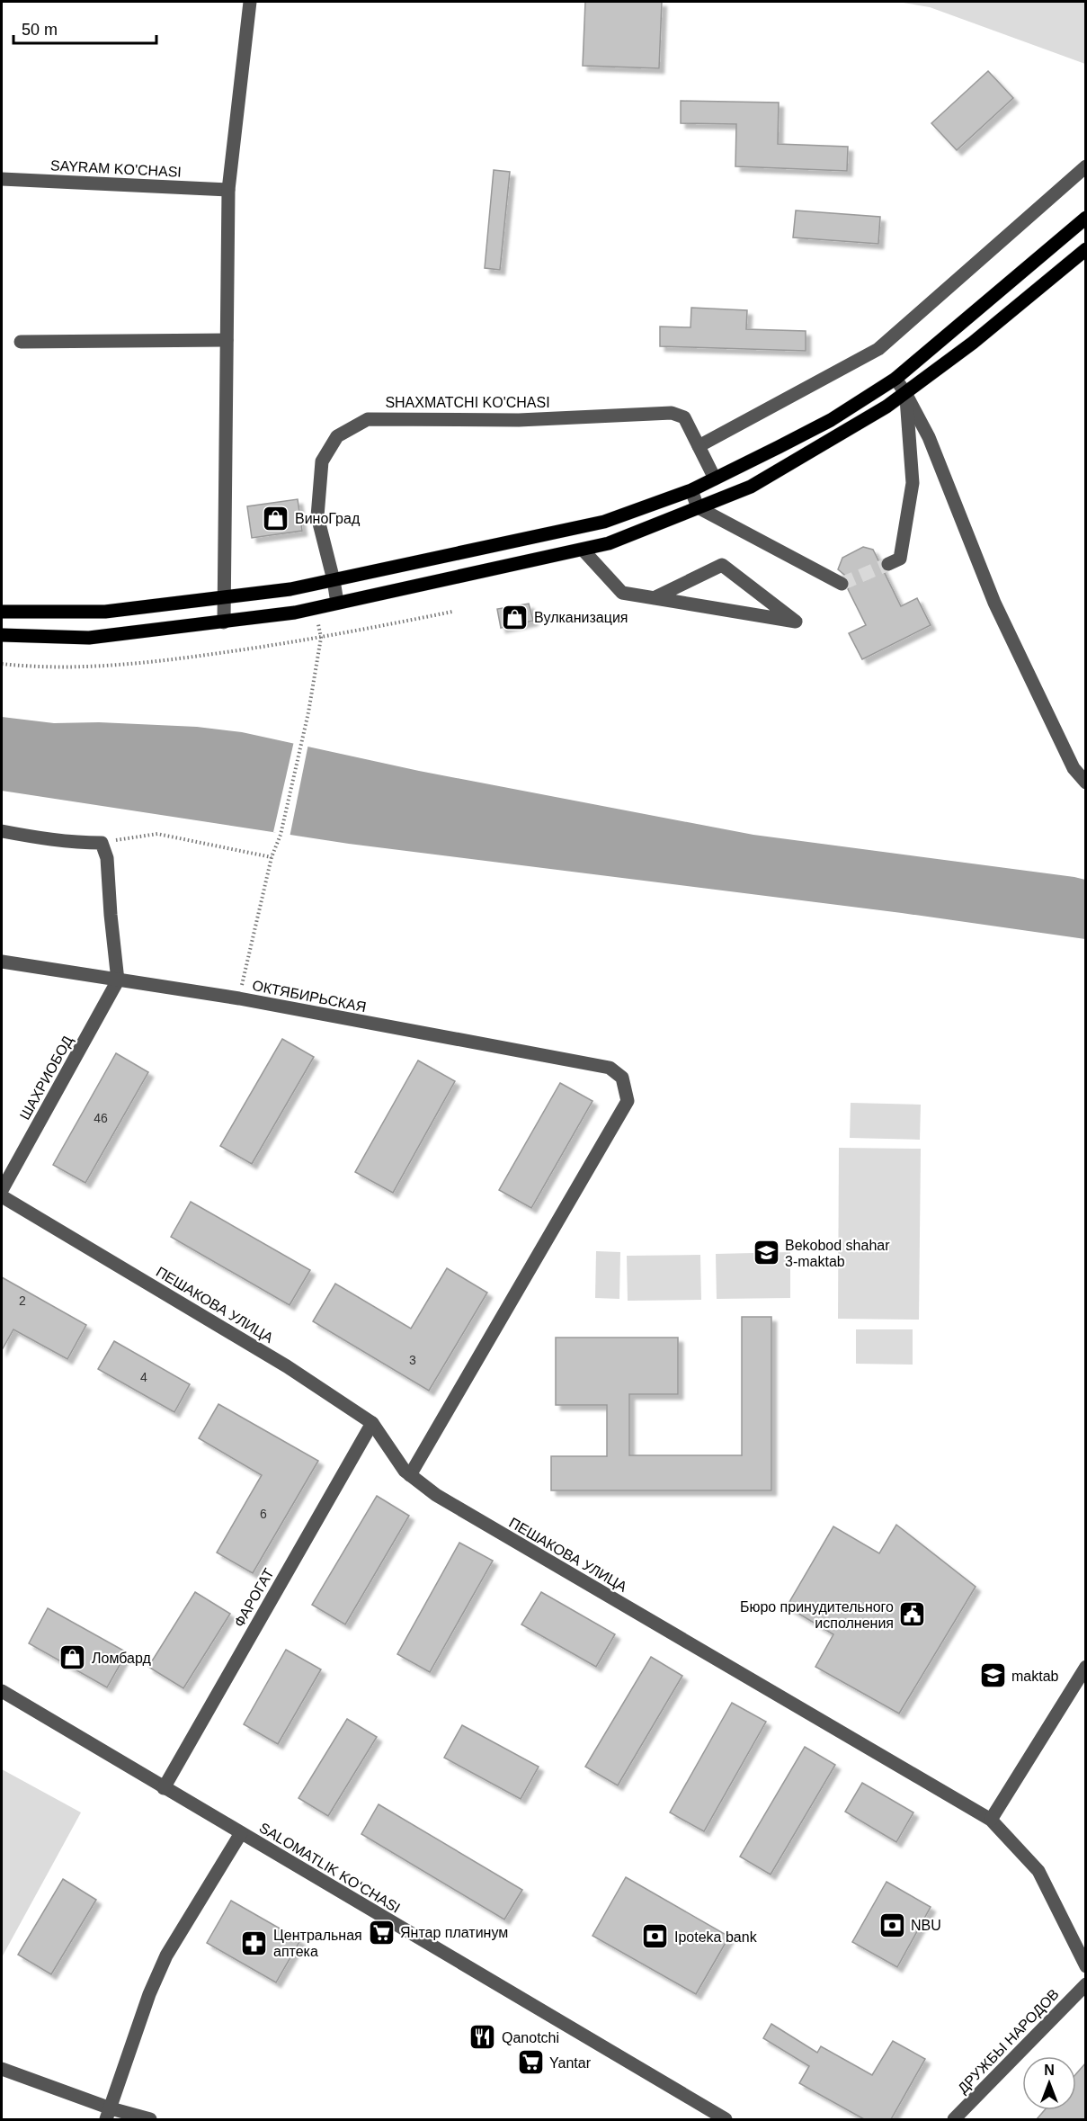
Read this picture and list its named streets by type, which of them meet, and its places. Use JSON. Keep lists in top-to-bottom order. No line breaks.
{"streets":{"street":["SAYRAM KO'CHASI","SHAXMATCHI KO'CHASI","ОКТЯБИРЬСКАЯ","ШАХРИОБОД","ПЕШАКОВА УЛИЦА","ФАРОГАТ","SALOMATLIK KO‘CHASI","ДРУЖБЫ НАРОДОВ"]},"crossings":[["ОКТЯБИРЬСКАЯ","ШАХРИОБОД"],["ОКТЯБИРЬСКАЯ","ПЕШАКОВА УЛИЦА"],["ПЕШАКОВА УЛИЦА","ФАРОГАТ"],["ФАРОГАТ","SALOMATLIK KO‘CHASI"]],"places":{"shop":["ВиноГрад","Вулканизация","Ломбард"],"school or university":["Bekobod shahar 3-maktab","maktab"],"public building":["Бюро принудительного исполнения"],"bank":["NBU","Ipoteka bank"],"supermarket":["Янтар платинум","Yantar"],"pharmacy":["Центральная аптека"],"restaurant":["Qanotchi"]},"house_numbers":["46","2","3","4","6"],"scale_bar":"50 m","north":"top"}
